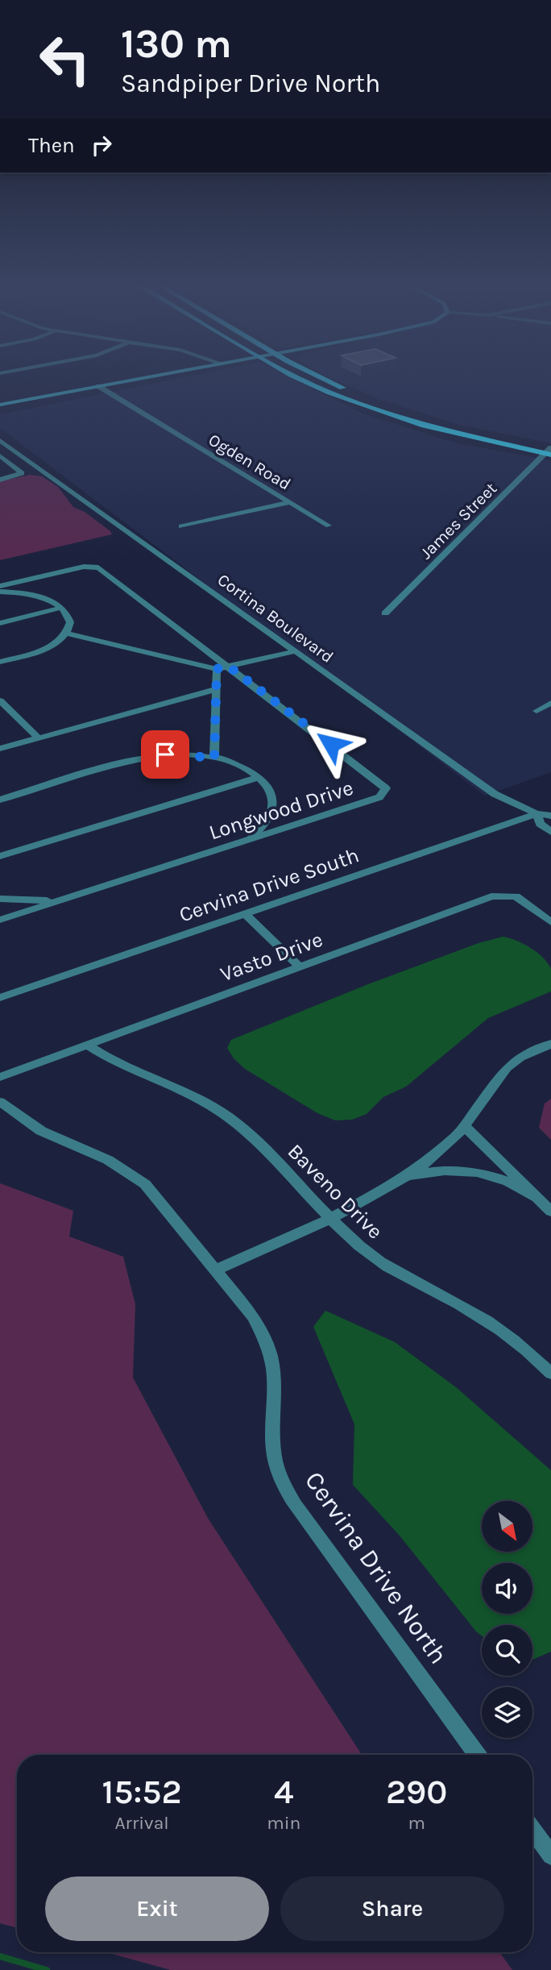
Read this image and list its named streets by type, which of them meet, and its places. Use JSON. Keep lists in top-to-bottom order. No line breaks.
{"streets":{"street":["Ogden Road","James Street","Cortina Boulevard","Longwood Drive","Cervina Drive South","Vasto Drive","Baveno Drive","Cervina Drive North"]},"crossings":[["Cortina Boulevard","Cervina Drive South"],["Vasto Drive","Baveno Drive"]],"north":"bottom right","page":{"turn":["130 m","Sandpiper Drive North"],"then":"Then","eta":["15:52","Arrival","4","min","290","m"],"buttons":["Exit","Share"]}}
